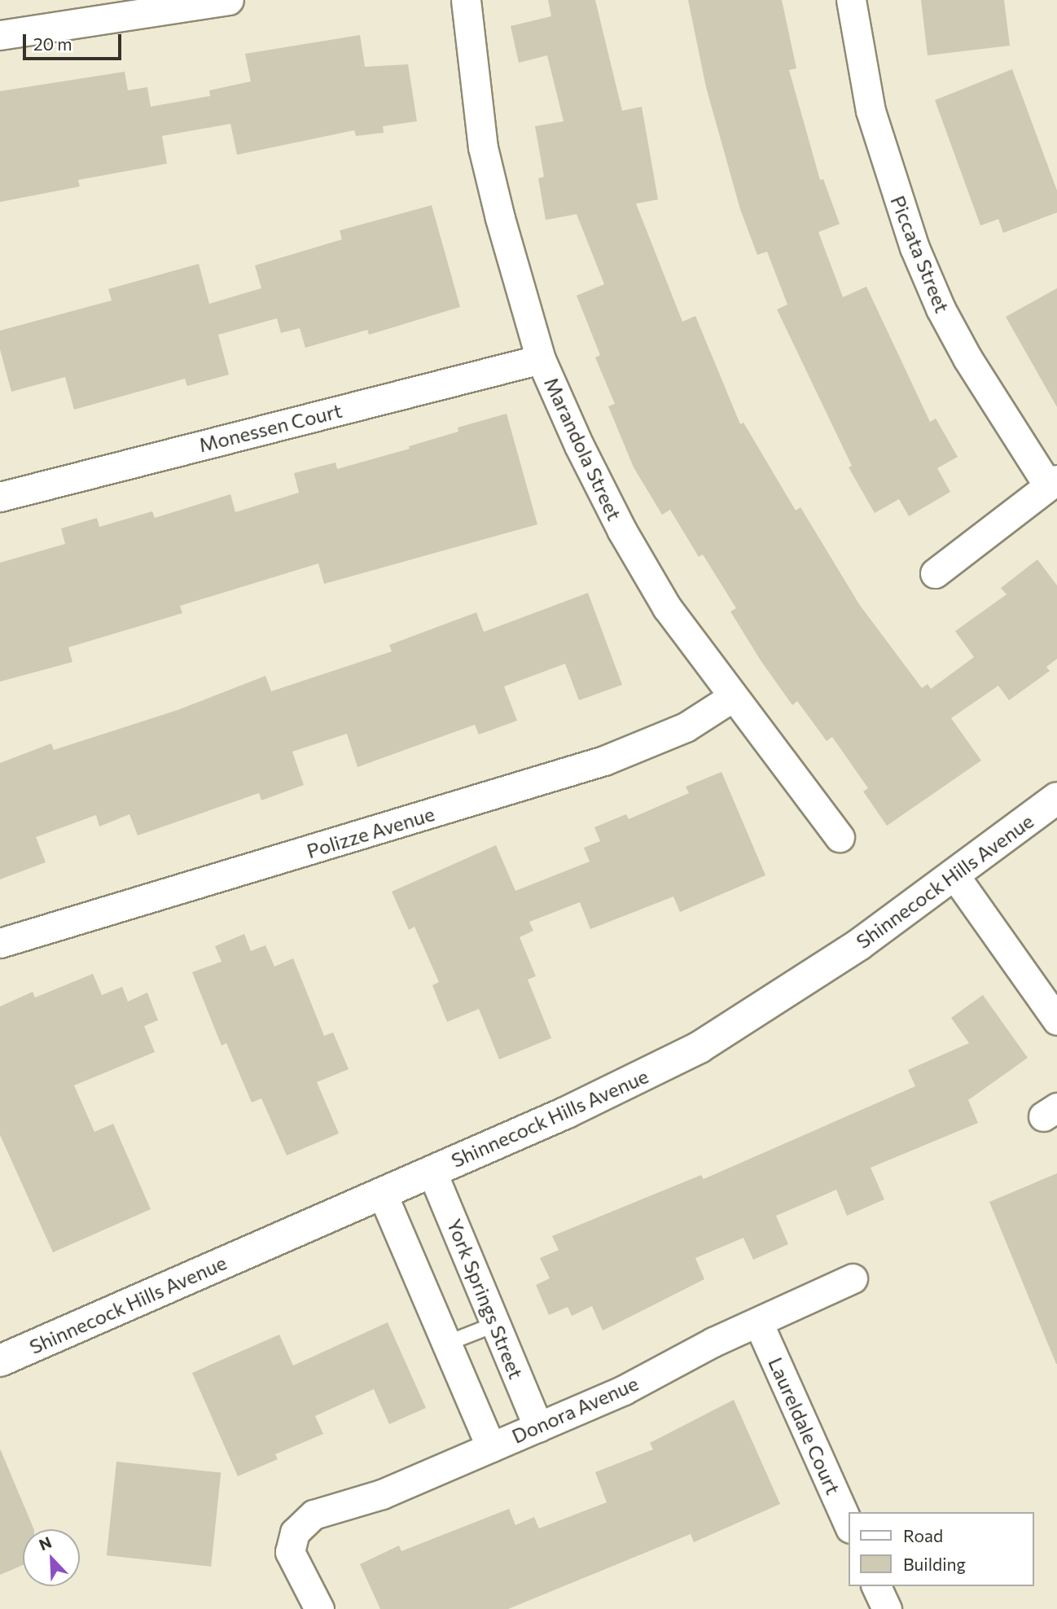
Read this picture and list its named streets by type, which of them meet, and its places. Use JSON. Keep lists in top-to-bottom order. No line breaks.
{"streets":{"street":["Piccata Street","Monessen Court","Marandola Street","Polizze Avenue","Shinnecock Hills Avenue","York Springs Street","Donora Avenue","Laureldale Court"]},"crossings":[["Monessen Court","Marandola Street"],["Marandola Street","Polizze Avenue"],["Shinnecock Hills Avenue","York Springs Street"],["York Springs Street","Donora Avenue"],["Donora Avenue","Laureldale Court"]],"legend":["Road","Building"],"scale_bar":"20 m","north":"top left"}
